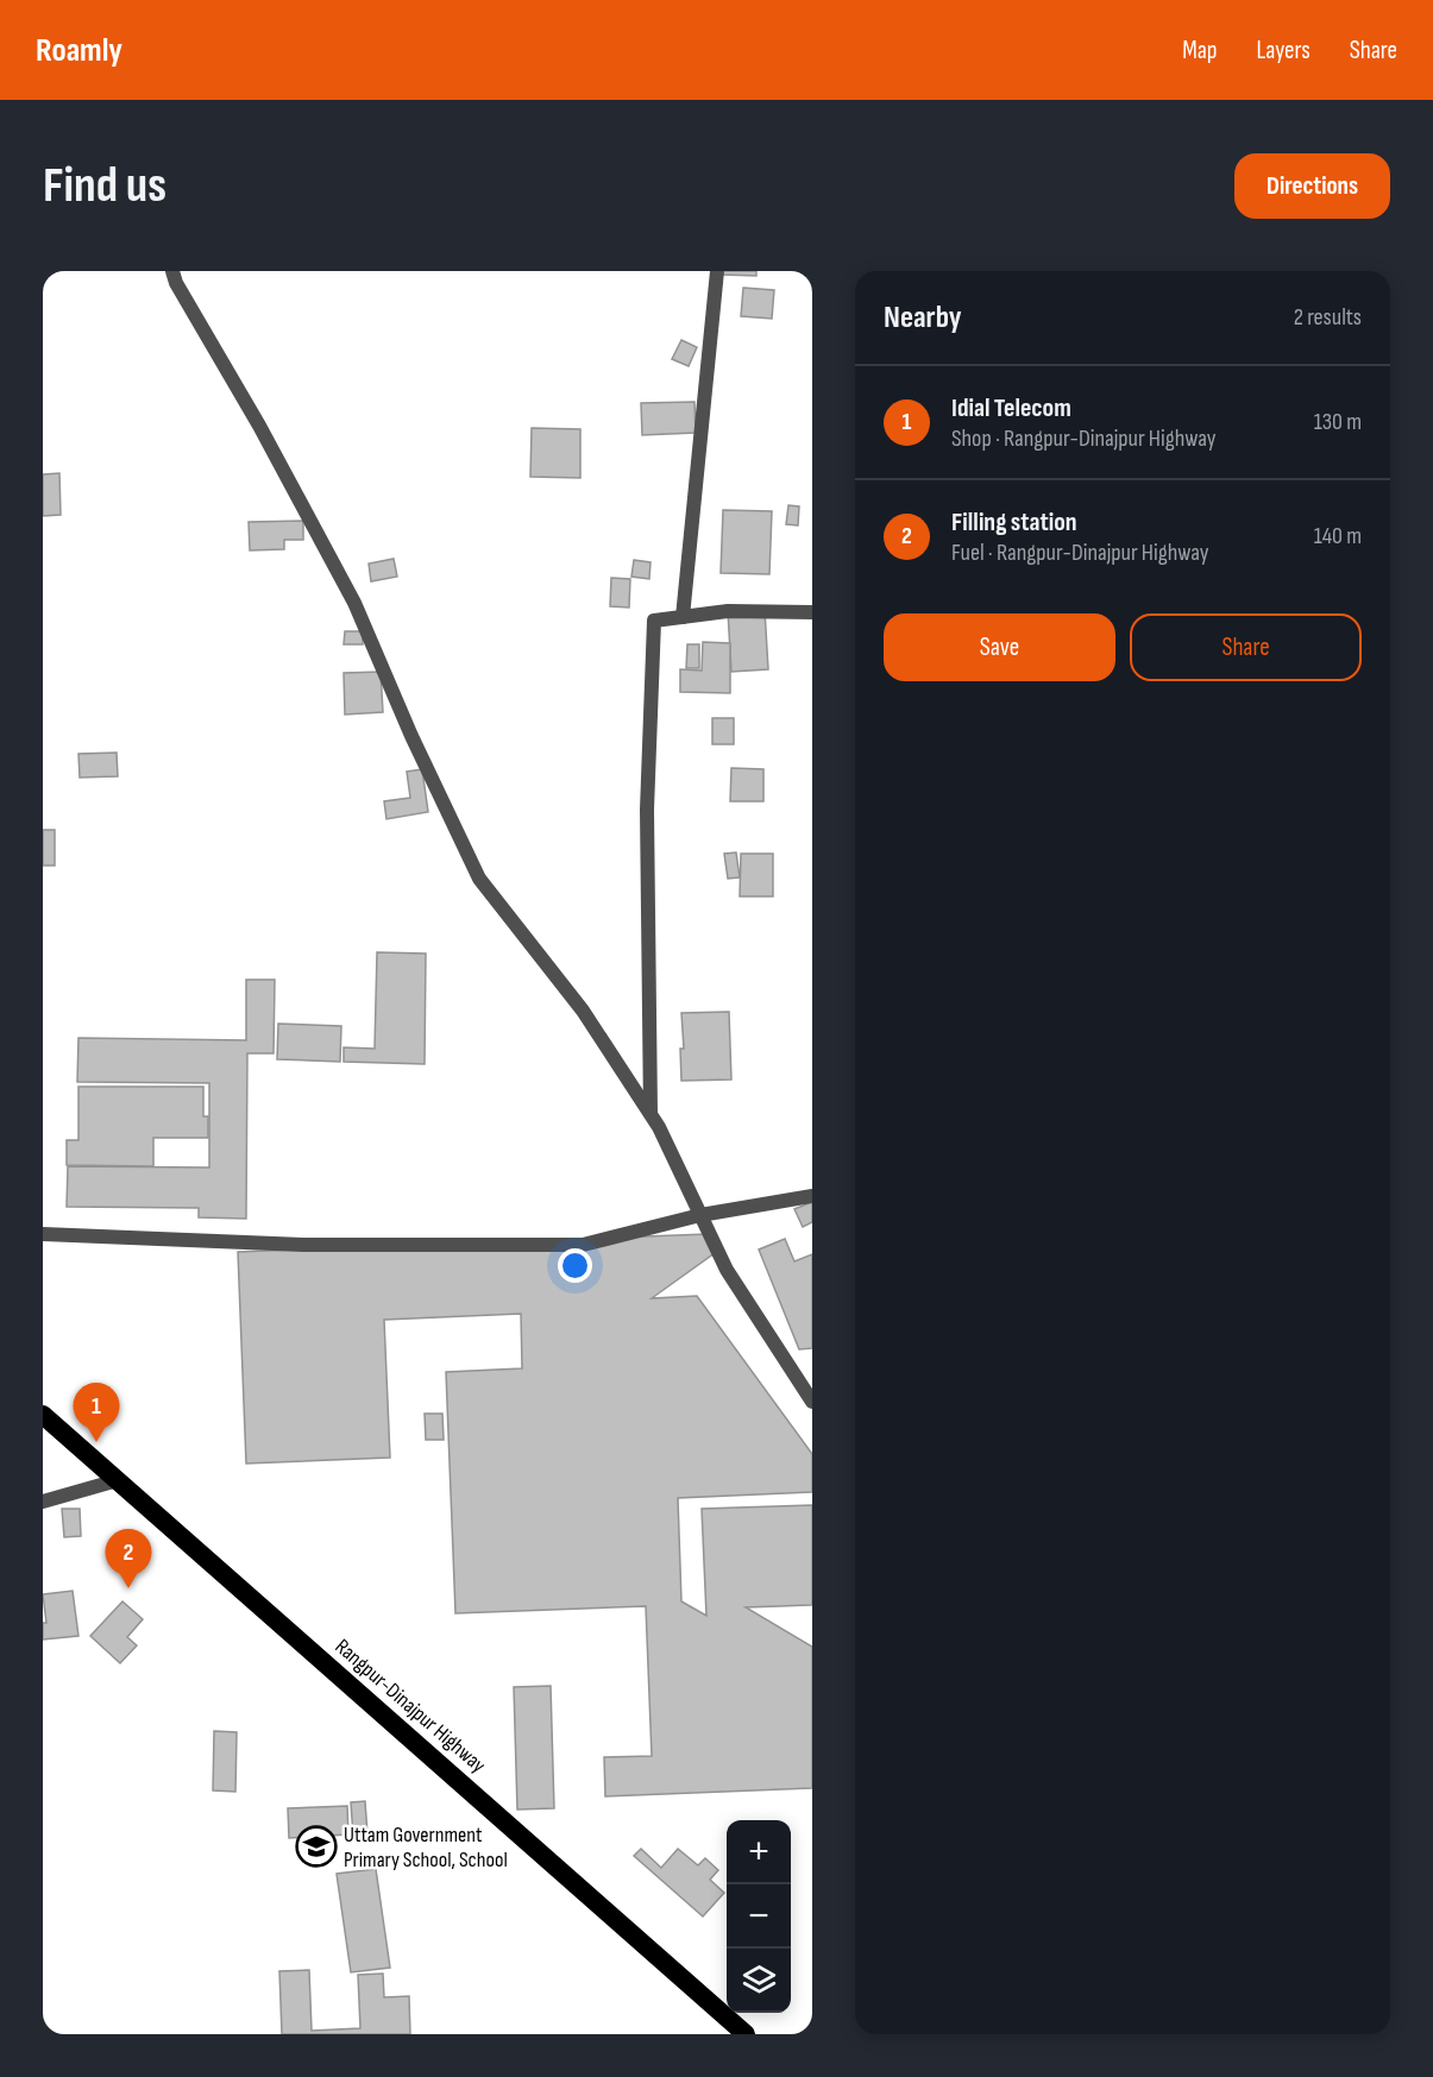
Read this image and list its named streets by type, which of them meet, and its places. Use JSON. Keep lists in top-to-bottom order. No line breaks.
{"streets":{"highway":["Rangpur-Dinajpur Highway"]},"places":{"school or university":["Uttam Government Primary School, School"]},"page":{"header":"Roamly","nav":["Map","Layers","Share"],"buttons":["Directions",["Save","Share"]],"title":"Find us","heading":["Nearby","2 results"],"list":[{"mark":"1","name":"Idial Telecom","note":"Shop · Rangpur-Dinajpur Highway","value":"130 m"},{"mark":"2","name":"Filling station","note":"Fuel · Rangpur-Dinajpur Highway","value":"140 m"}],"pins":["1","2"],"map_buttons":["+","−"]}}
